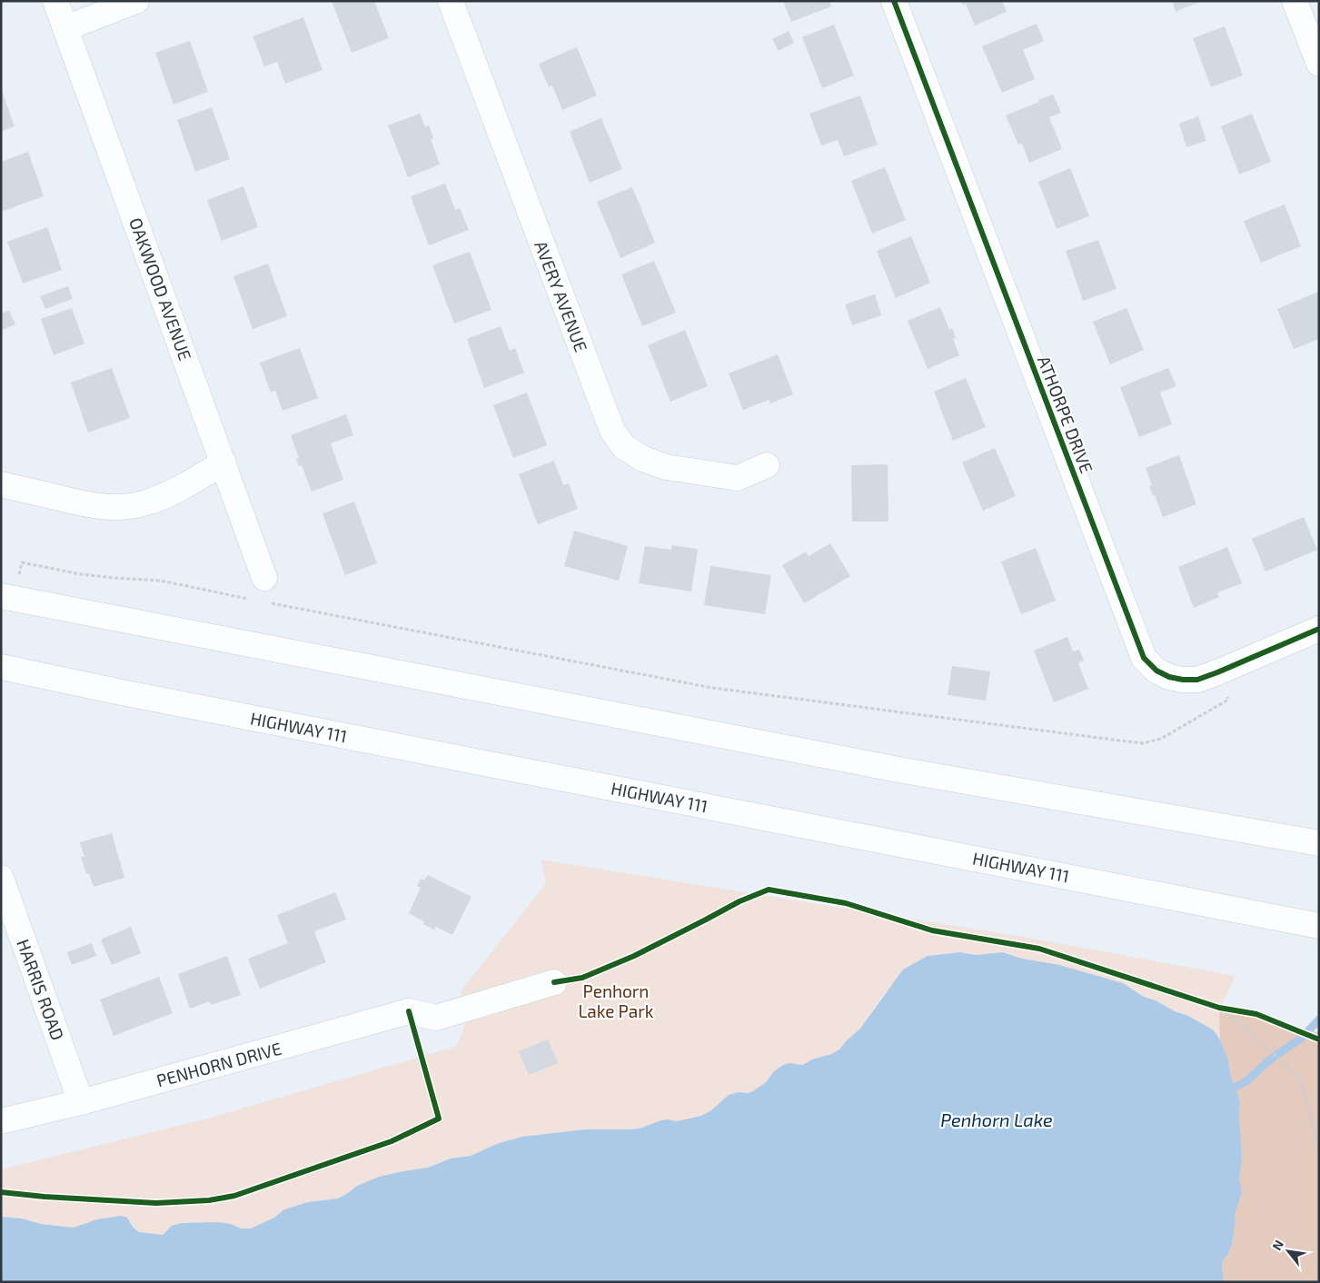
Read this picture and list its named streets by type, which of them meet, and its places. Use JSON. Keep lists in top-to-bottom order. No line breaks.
{"streets":{"main road":["OAKWOOD AVENUE","AVERY AVENUE","ATHORPE DRIVE","HIGHWAY 111","HARRIS ROAD","PENHORN DRIVE"]},"crossings":[["HARRIS ROAD","PENHORN DRIVE"]],"water":["Penhorn Lake"],"parks":["Penhorn Lake Park"],"north":"top left"}
